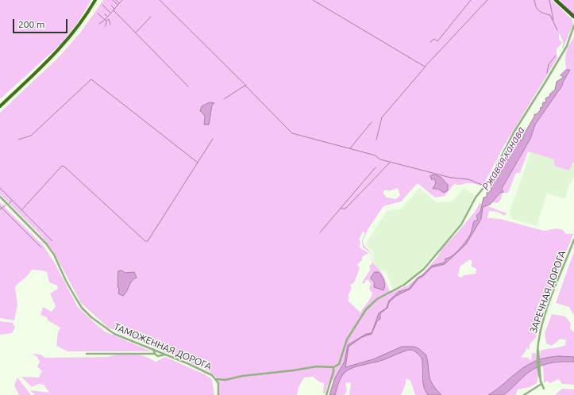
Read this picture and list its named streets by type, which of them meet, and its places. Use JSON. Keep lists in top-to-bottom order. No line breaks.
{"streets":{"street":["ЗАРЕЧНАЯ ДОРОГА","ТАМОЖЕННАЯ ДОРОГА"]},"water":["Ржавая канава"],"scale_bar":"200 m"}
